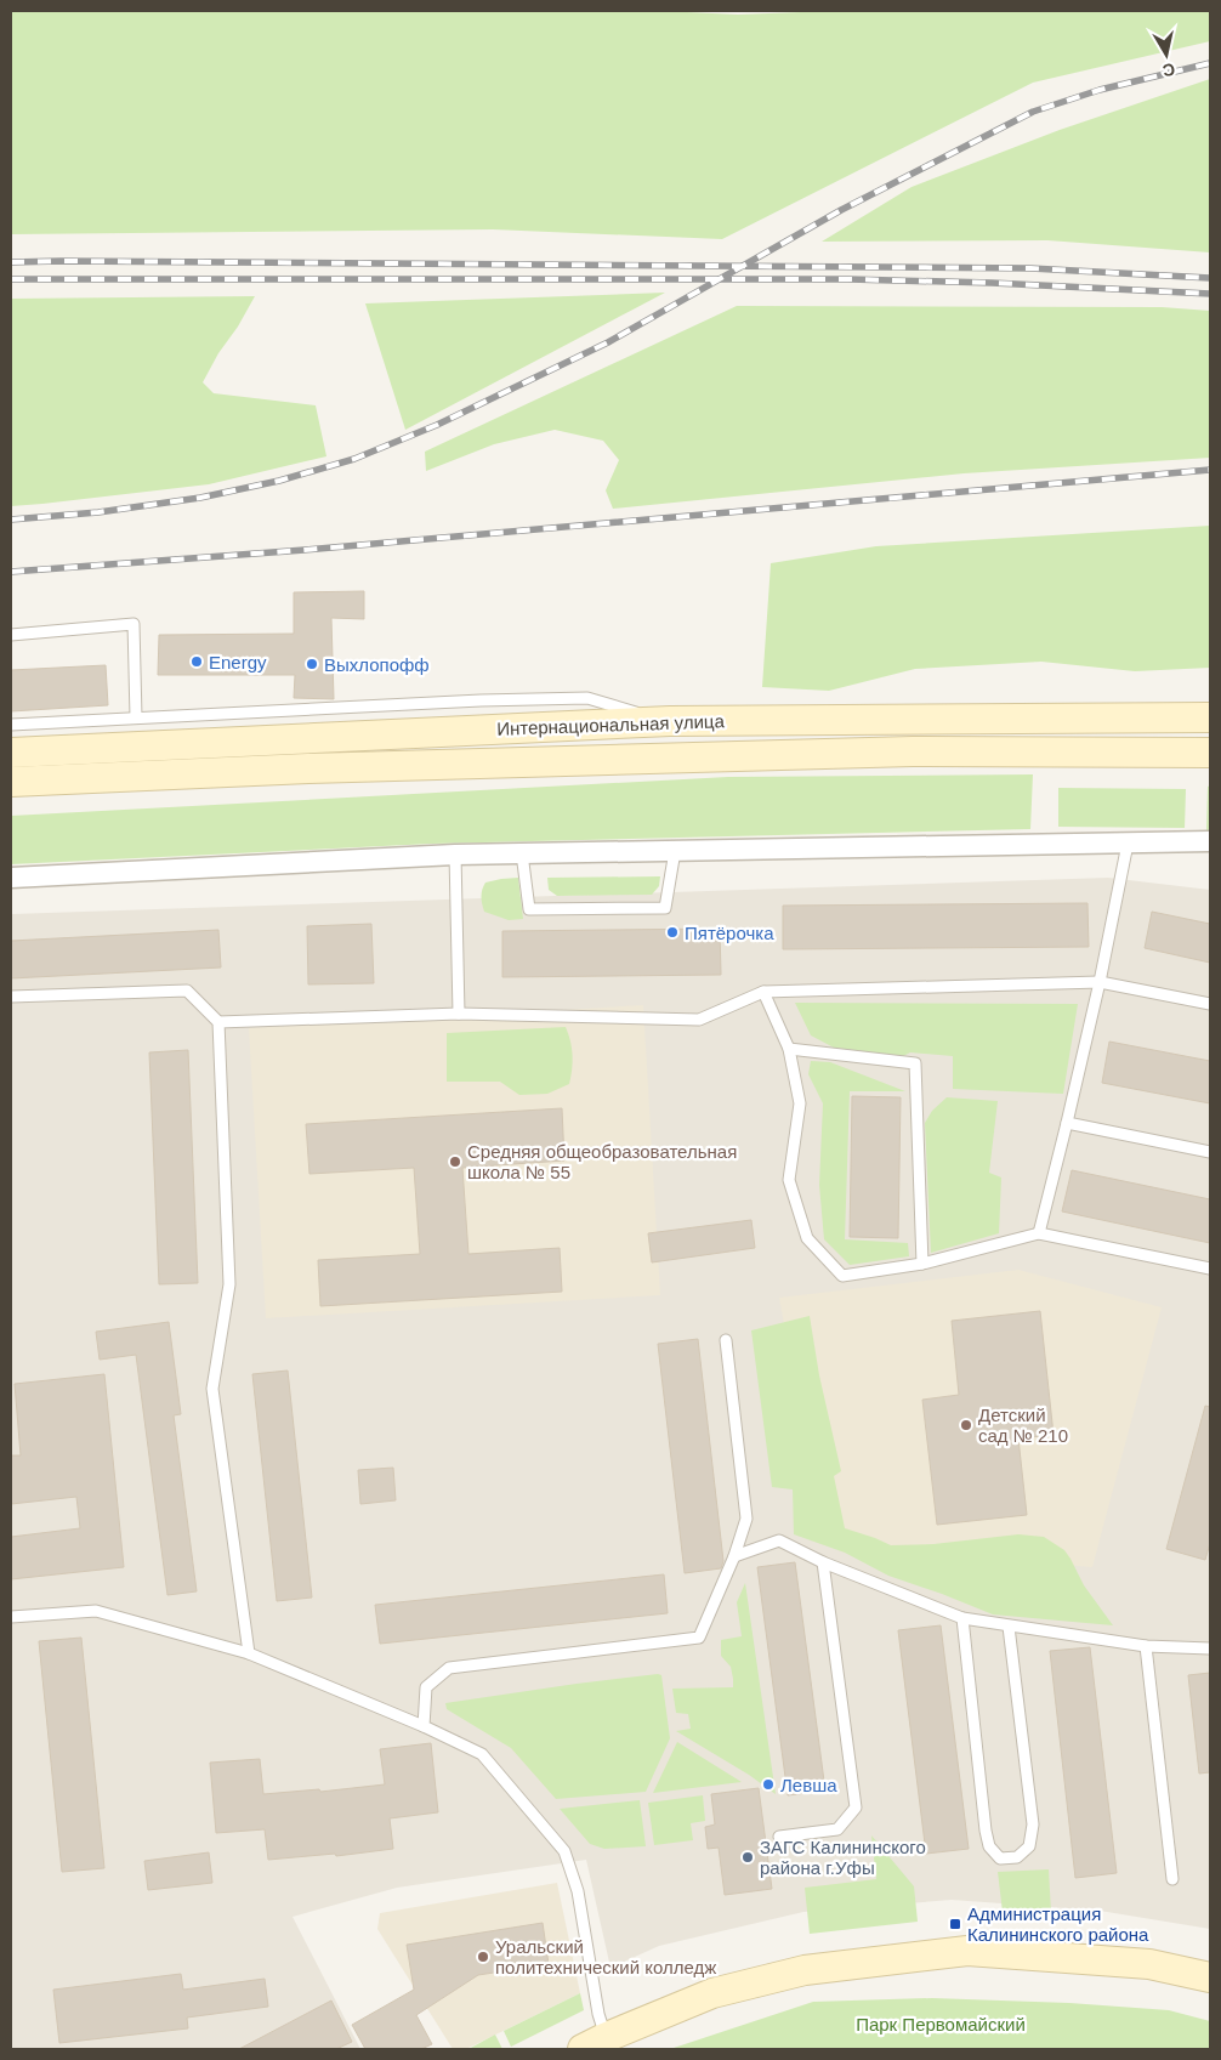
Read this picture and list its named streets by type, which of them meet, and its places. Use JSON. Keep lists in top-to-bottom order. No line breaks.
{"streets":{"main road":["Интернациональная улица"]},"parks":["Парк Первомайский"],"places":{"other":["Energy","Выхлопофф","Пятёрочка","Средняя общеобразовательная школа № 55","Детский сад № 210","Левша","ЗАГС Калининского района г.Уфы","Уральский политехнический колледж"],"transit":["Администрация Калининского района"]},"north":"bottom"}
